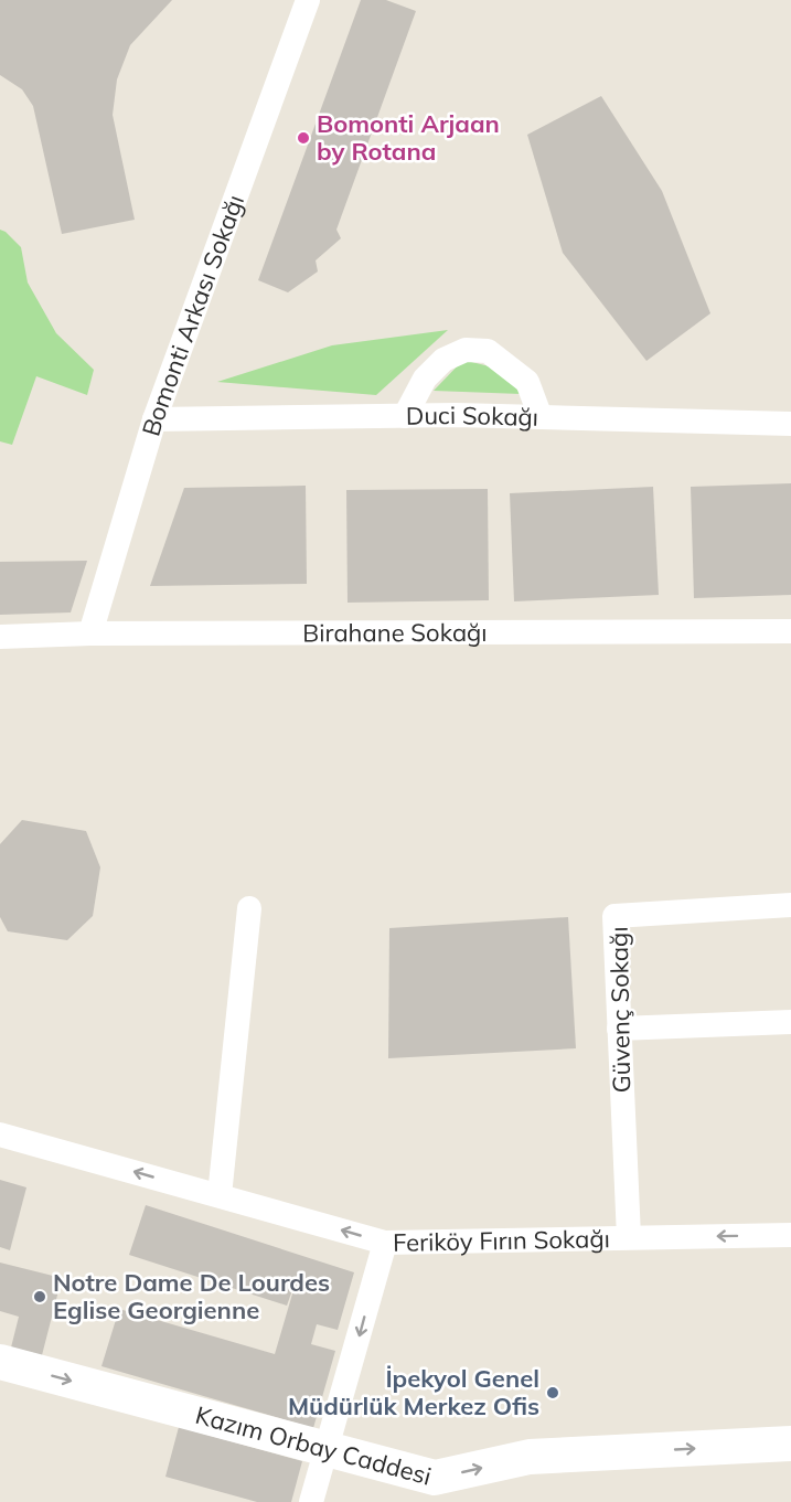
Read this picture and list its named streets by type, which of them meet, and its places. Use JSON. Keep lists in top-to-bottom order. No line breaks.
{"streets":{"street":["Bomonti Arkası Sokağı","Duci Sokağı","Birahane Sokağı","Güvenç Sokağı","Feriköy Fırın Sokağı","Kazım Orbay Caddesi"]},"crossings":[["Bomonti Arkası Sokağı","Duci Sokağı"],["Bomonti Arkası Sokağı","Birahane Sokağı"],["Güvenç Sokağı","Feriköy Fırın Sokağı"]],"one_way":["Feriköy Fırın Sokağı","Kazım Orbay Caddesi"],"places":["Bomonti Arjaan by Rotana","Notre Dame De Lourdes Eglise Georgienne","İpekyol Genel Müdürlük Merkez Ofis"]}
